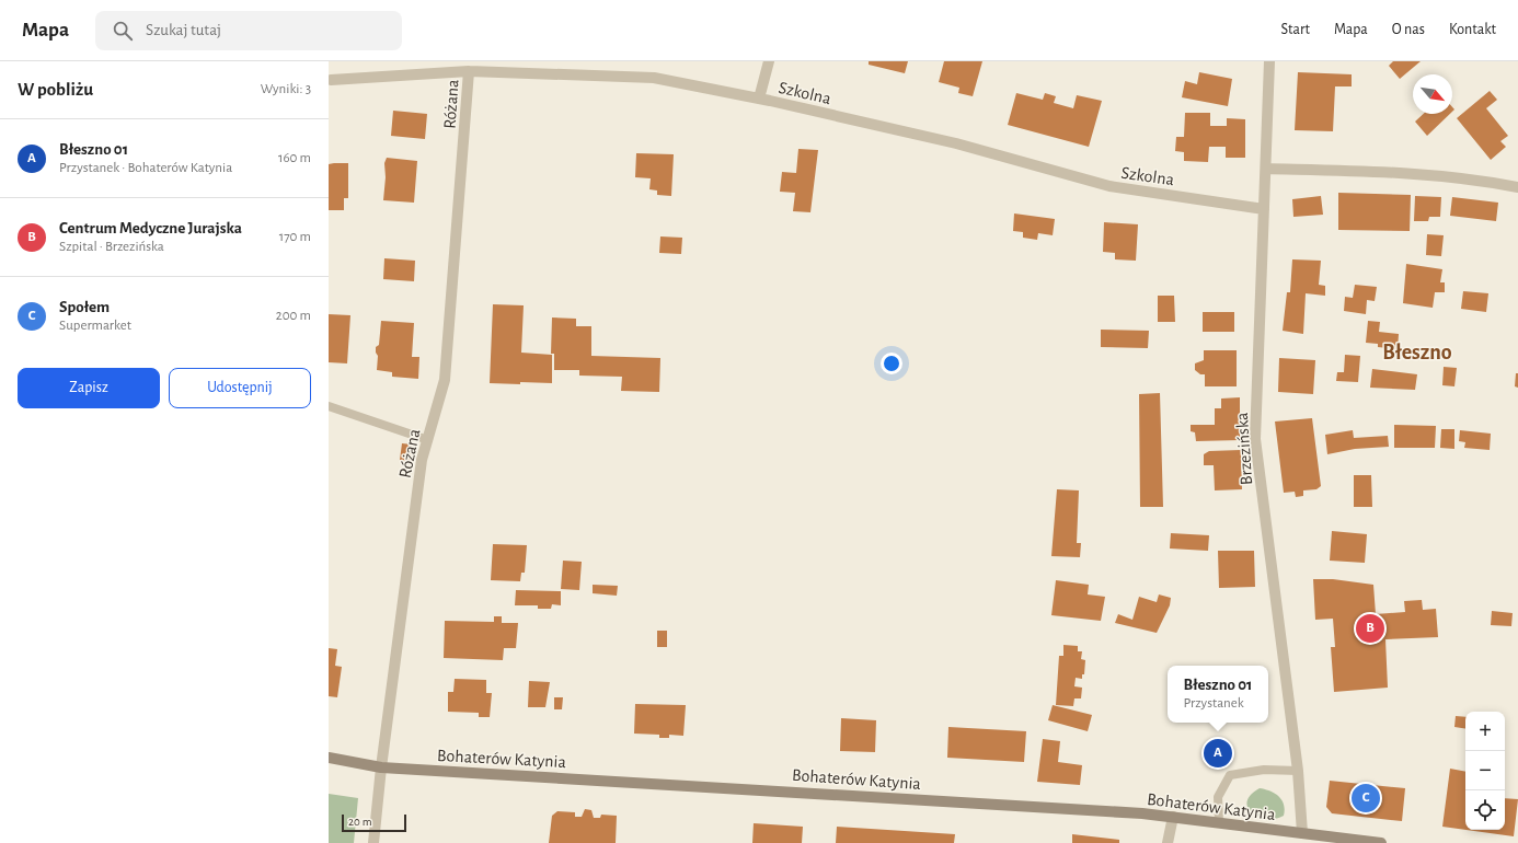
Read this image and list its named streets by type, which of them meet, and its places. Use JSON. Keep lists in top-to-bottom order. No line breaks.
{"streets":{"street":["Szkolna","Różana","Brzezińska","Bohaterów Katynia"]},"crossings":[["Szkolna","Różana"],["Szkolna","Brzezińska"],["Różana","Bohaterów Katynia"],["Brzezińska","Bohaterów Katynia"]],"districts":["Błeszno"],"scale_bar":"20 m","north":"bottom right","page":{"header":"Mapa","search":"Szukaj tutaj","nav":["Start","Mapa","O nas","Kontakt"],"heading":["W pobliżu","Wyniki: 3"],"list":[{"mark":"A","name":"Błeszno 01","note":"Przystanek · Bohaterów Katynia","value":"160 m"},{"mark":"B","name":"Centrum Medyczne Jurajska","note":"Szpital · Brzezińska","value":"170 m"},{"mark":"C","name":"Społem","note":"Supermarket","value":"200 m"}],"buttons":["Zapisz","Udostępnij"],"pins":["B","A","C"],"popup":["Błeszno 01","Przystanek"],"map_buttons":["+","−"],"scale":"20 m"}}
